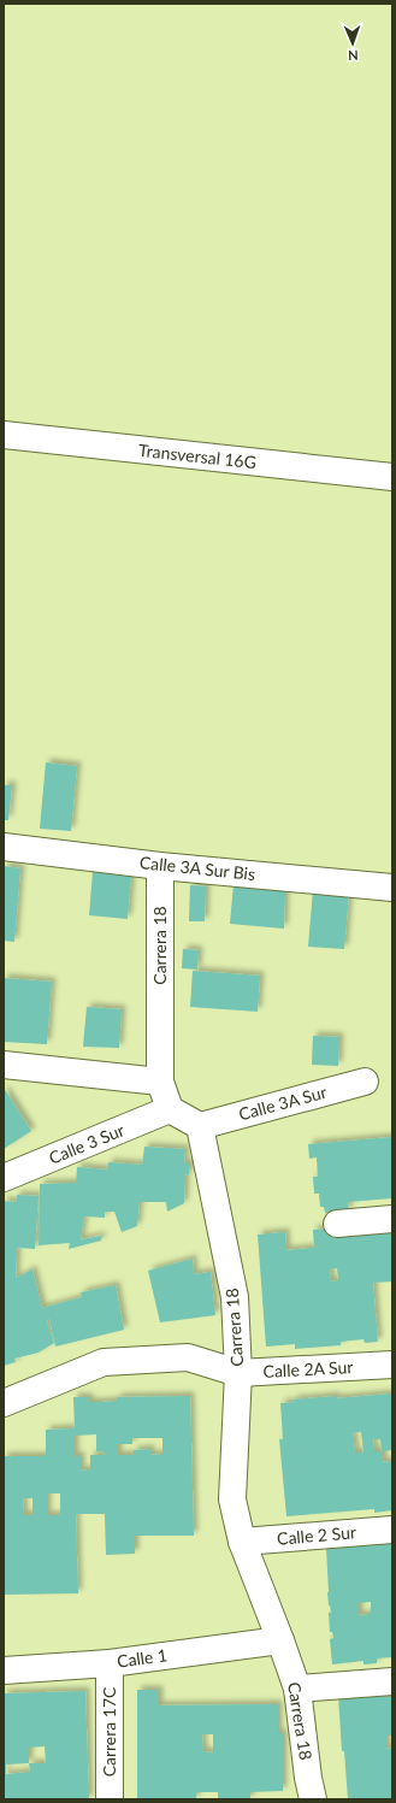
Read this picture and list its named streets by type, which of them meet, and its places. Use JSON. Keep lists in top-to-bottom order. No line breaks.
{"streets":{"street":["Transversal 16G","Calle 3A Sur Bis","Carrera 18","Calle 3A Sur","Calle 3 Sur","Calle 2A Sur","Calle 2 Sur","Calle 1","Carrera 17C"]},"crossings":[["Calle 3A Sur Bis","Carrera 18"],["Carrera 18","Calle 3A Sur"],["Carrera 18","Calle 3 Sur"],["Carrera 18","Calle 2A Sur"],["Carrera 18","Calle 2 Sur"],["Carrera 18","Calle 1"],["Calle 1","Carrera 17C"]],"north":"bottom"}
